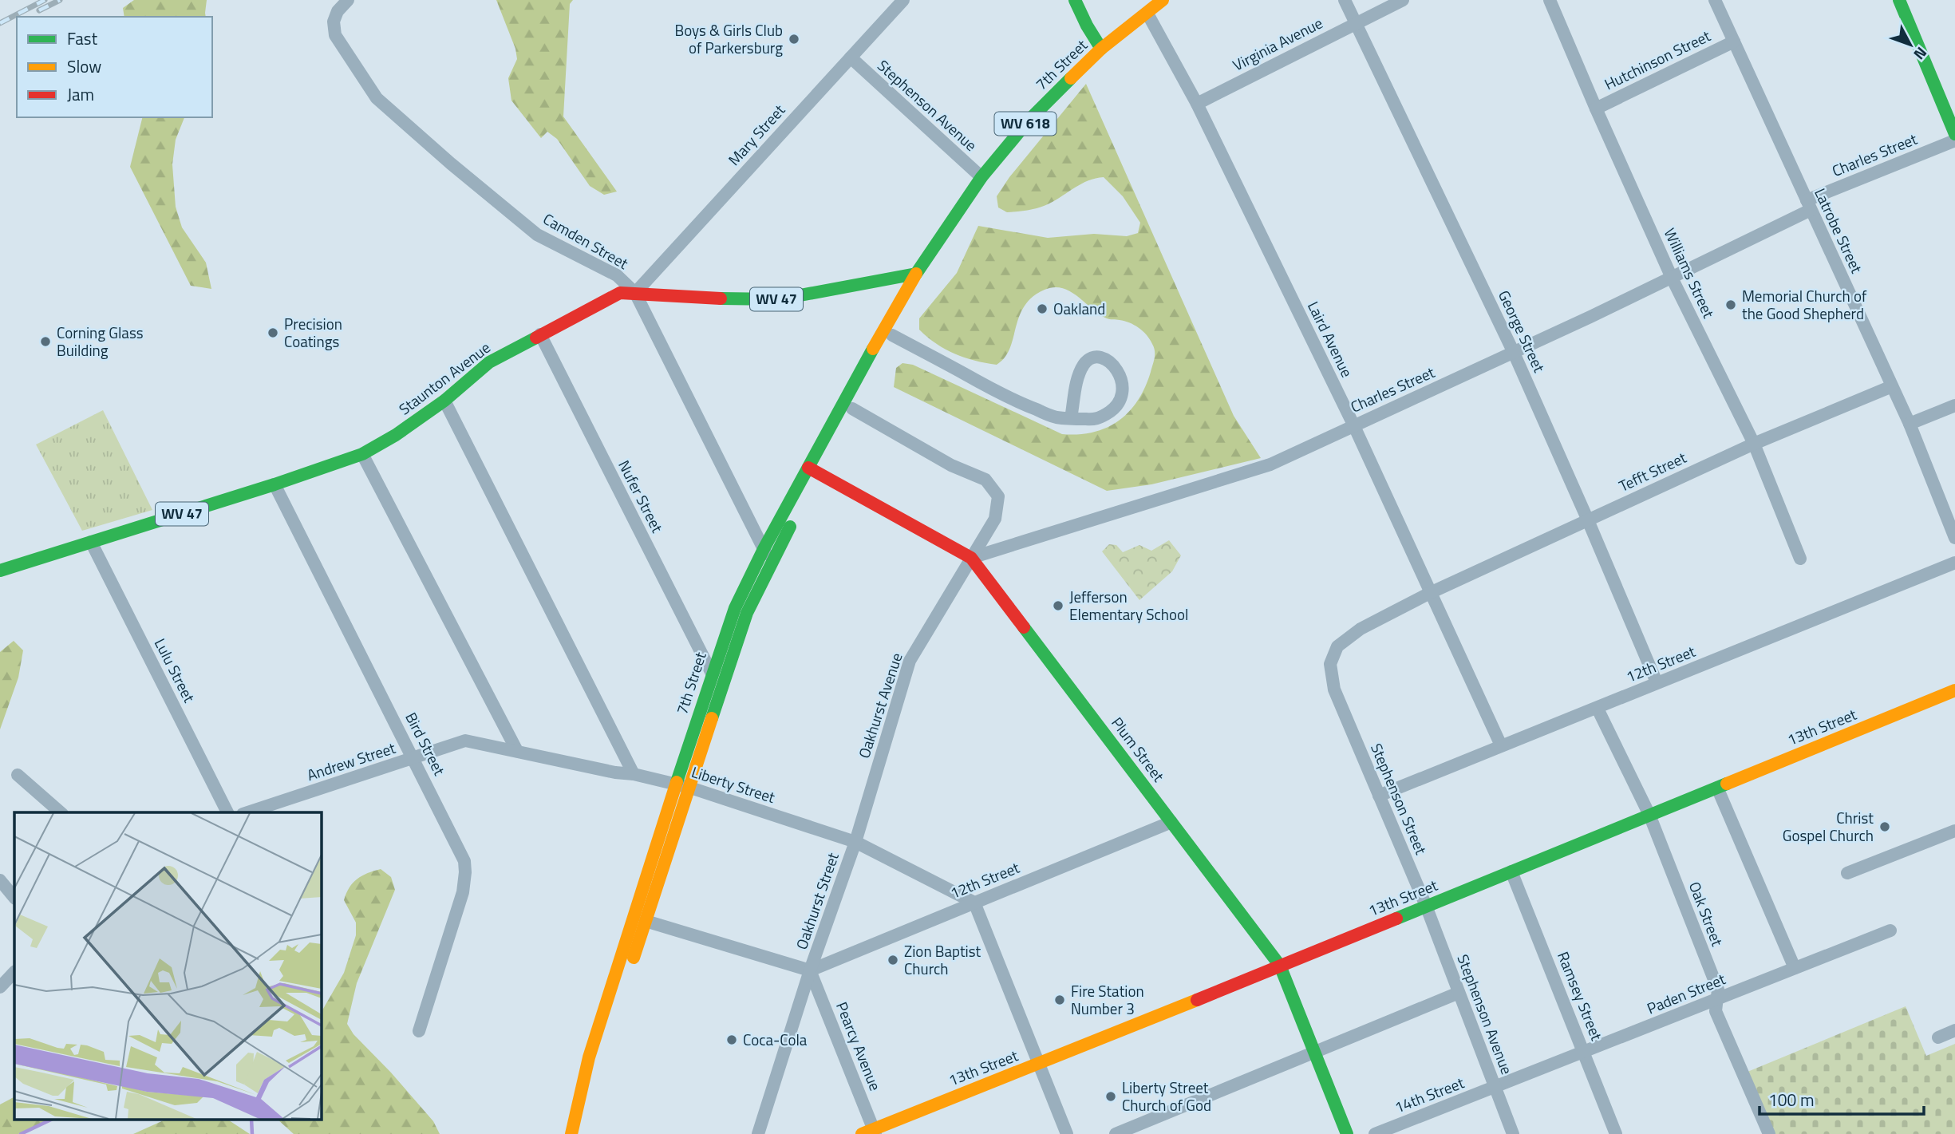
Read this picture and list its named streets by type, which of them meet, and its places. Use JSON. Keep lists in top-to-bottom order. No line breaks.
{"streets":{"main road":["7th Street","WV 618","WV 47","Staunton Avenue","13th Street","Plum Street"],"street":["Virginia Avenue","Hutchinson Street","Stephenson Avenue","Mary Street","Charles Street","Latrobe Street","Camden Street","Williams Street","George Street","Laird Avenue","Tefft Street","Nufer Street","12th Street","Lulu Street","Oakhurst Avenue","Bird Street","Andrew Street","Liberty Street","Stephenson Street","Oakhurst Street","Oak Street","Paden Street","Ramsey Street","Pearcy Avenue","14th Street"]},"crossings":[["Virginia Avenue","George Street"],["Virginia Avenue","Laird Avenue"],["Hutchinson Street","Latrobe Street"],["Hutchinson Street","Williams Street"],["7th Street","Stephenson Avenue"],["7th Street","Camden Street"],["7th Street","Laird Avenue"],["7th Street","Staunton Avenue"],["7th Street","Nufer Street"],["7th Street","Oakhurst Avenue"],["7th Street","Plum Street"],["7th Street","Liberty Street"],["Stephenson Avenue","Mary Street"],["Stephenson Avenue","13th Street"],["Stephenson Avenue","Stephenson Street"],["Stephenson Avenue","Paden Street"],["Stephenson Avenue","14th Street"],["Mary Street","Camden Street"],["Mary Street","Staunton Avenue"],["Charles Street","Latrobe Street"],["Charles Street","Williams Street"],["Charles Street","George Street"],["Charles Street","Laird Avenue"],["Charles Street","Oakhurst Avenue"],["Charles Street","Plum Street"],["Latrobe Street","Tefft Street"],["Camden Street","Staunton Avenue"],["Williams Street","Tefft Street"],["George Street","Tefft Street"],["George Street","12th Street"],["Laird Avenue","Tefft Street"],["Laird Avenue","12th Street"],["Laird Avenue","Stephenson Street"],["Staunton Avenue","Nufer Street"],["Staunton Avenue","Lulu Street"],["Staunton Avenue","Bird Street"],["Tefft Street","Stephenson Street"],["12th Street","Plum Street"],["12th Street","Liberty Street"],["12th Street","Stephenson Street"],["12th Street","Oakhurst Street"],["12th Street","Oak Street"],["12th Street","Pearcy Avenue"],["Oakhurst Avenue","Plum Street"],["Oakhurst Avenue","Liberty Street"],["Oakhurst Avenue","Oakhurst Street"],["13th Street","Plum Street"],["13th Street","Stephenson Street"],["13th Street","Oak Street"],["13th Street","Ramsey Street"],["13th Street","Pearcy Avenue"],["Bird Street","Andrew Street"],["Andrew Street","Liberty Street"],["Liberty Street","Oakhurst Street"],["Oakhurst Street","Pearcy Avenue"],["Oak Street","Paden Street"],["Paden Street","Ramsey Street"],["Paden Street","14th Street"]],"places":["Boys & Girls Club of Parkersburg","Memorial Church of the Good Shepherd","Oakland","Precision Coatings","Corning Glass Building","Jefferson Elementary School","Christ Gospel Church","Zion Baptist Church","Fire Station Number 3","Coca-Cola","Liberty Street Church of God"],"legend":["Fast","Slow","Jam"],"scale_bar":"100 m","north":"bottom right"}
